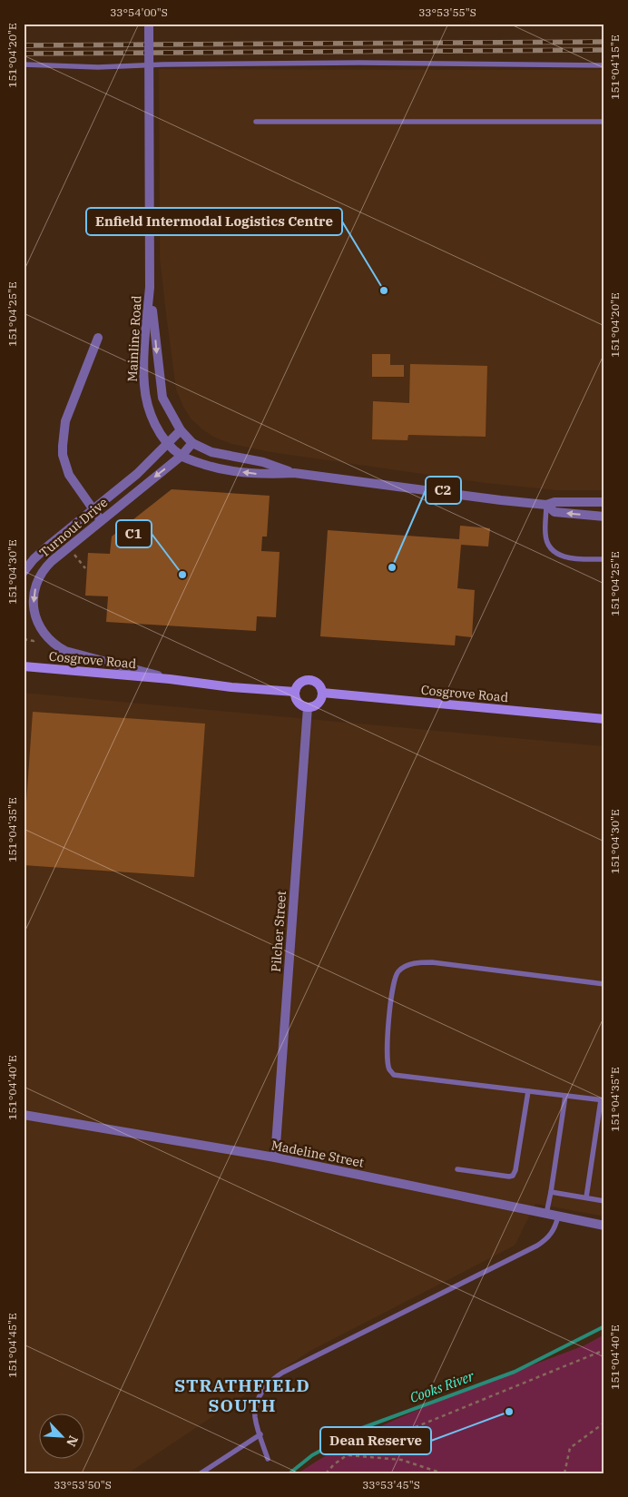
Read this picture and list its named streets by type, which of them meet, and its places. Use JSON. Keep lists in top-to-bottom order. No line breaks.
{"streets":{"main road":["Cosgrove Road"],"street":["Mainline Road","Turnout Drive","Pilcher Street","Madeline Street"]},"crossings":[["Mainline Road","Turnout Drive"],["Turnout Drive","Cosgrove Road"],["Cosgrove Road","Pilcher Street"],["Pilcher Street","Madeline Street"]],"districts":["STRATHFIELD SOUTH"],"water":["Cooks River"],"places":["Enfield Intermodal Logistics Centre","C2","C1","Dean Reserve"],"north":"bottom right","coordinates":["33°54'00\"S","33°53'55\"S","151°04'20\"E","151°04'15\"E","151°04'25\"E","151°04'30\"E","151°04'35\"E","151°04'40\"E","151°04'45\"E","33°53'50\"S","33°53'45\"S"]}
